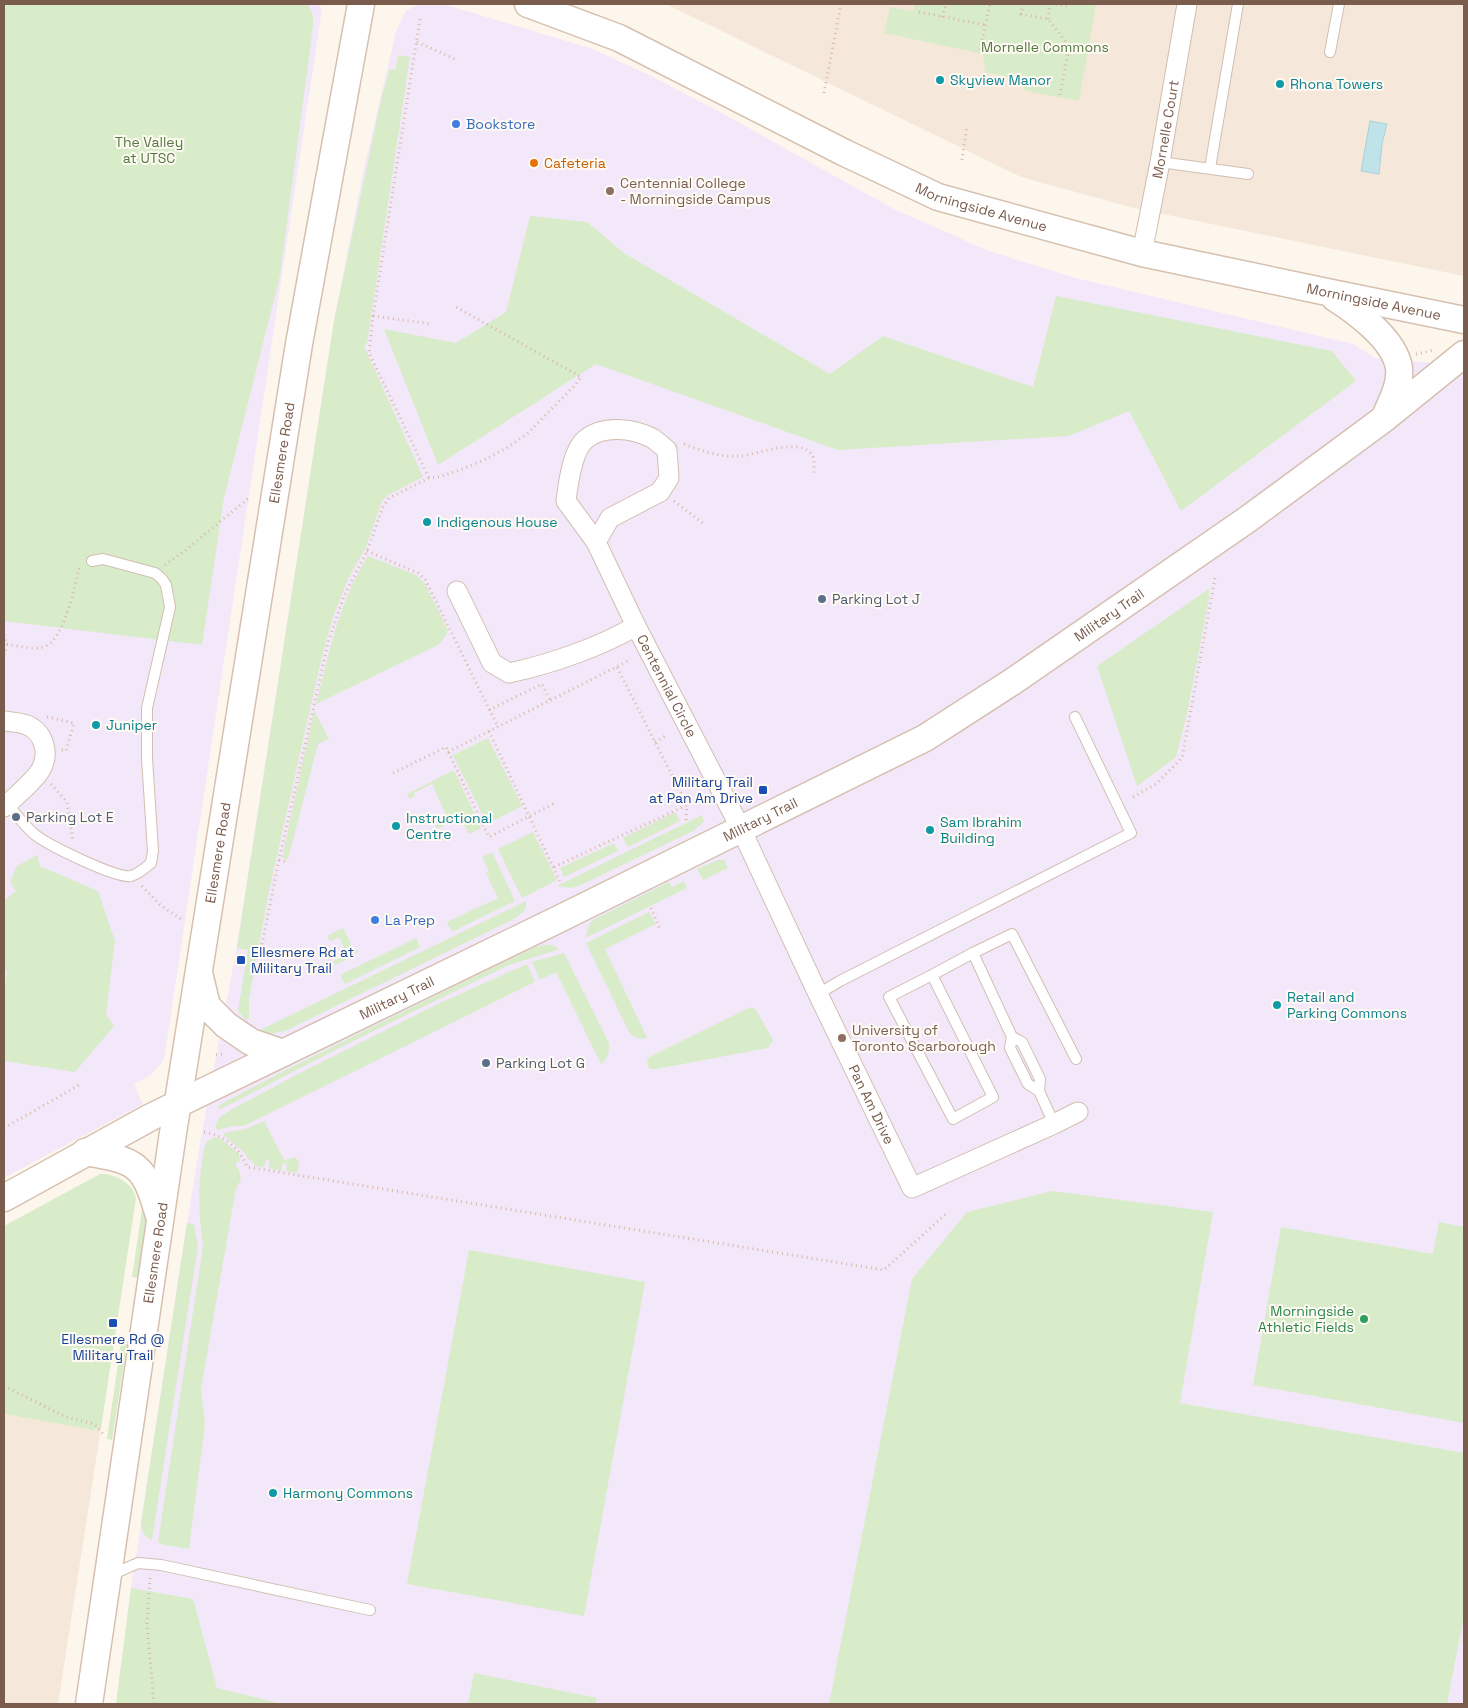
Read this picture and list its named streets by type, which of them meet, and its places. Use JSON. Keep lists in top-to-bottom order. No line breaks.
{"streets":{"main road":["Morningside Avenue","Ellesmere Road","Military Trail"],"street":["Mornelle Court","Centennial Circle","Pan Am Drive"]},"crossings":[["Mornelle Court","Morningside Avenue"],["Ellesmere Road","Military Trail"],["Military Trail","Centennial Circle"],["Military Trail","Pan Am Drive"],["Centennial Circle","Pan Am Drive"]],"parks":["Mornelle Commons","The Valley at UTSC"],"places":{"other":["Skyview Manor","Rhona Towers","Bookstore","Cafeteria","Centennial College - Morningside Campus","Indigenous House","Parking Lot J","Juniper","Parking Lot E","Instructional Centre","Sam Ibrahim Building","La Prep","Retail and Parking Commons","University of Toronto Scarborough","Parking Lot G","Morningside Athletic Fields","Harmony Commons"],"transit":["Military Trail at Pan Am Drive","Ellesmere Rd at Military Trail","Ellesmere Rd @ Military Trail"]}}
